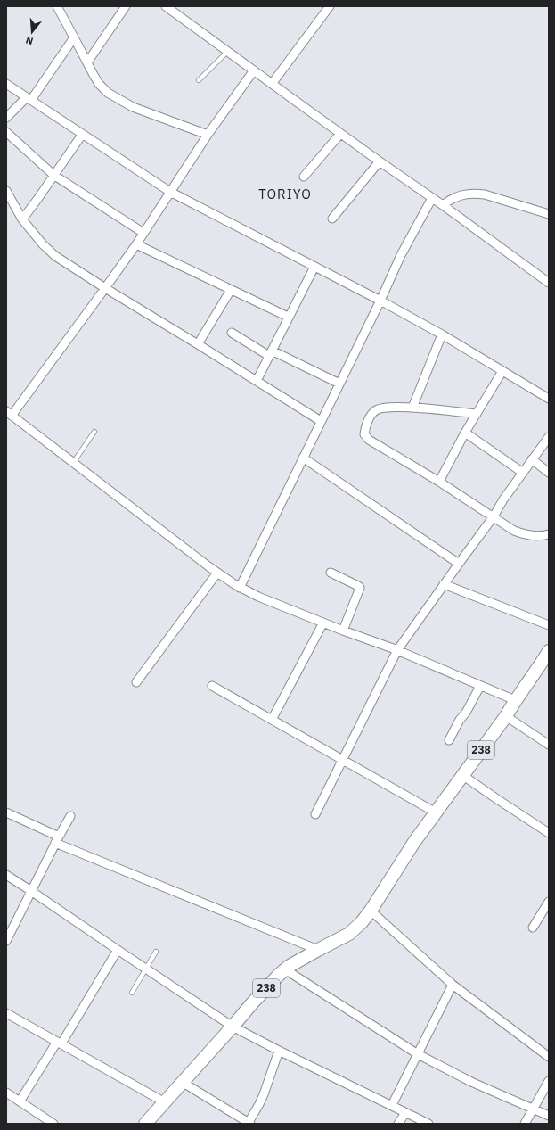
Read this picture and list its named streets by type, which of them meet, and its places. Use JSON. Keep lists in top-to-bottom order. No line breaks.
{"streets":{"main road":["238"]},"districts":["TORIYO"],"north":"bottom"}
